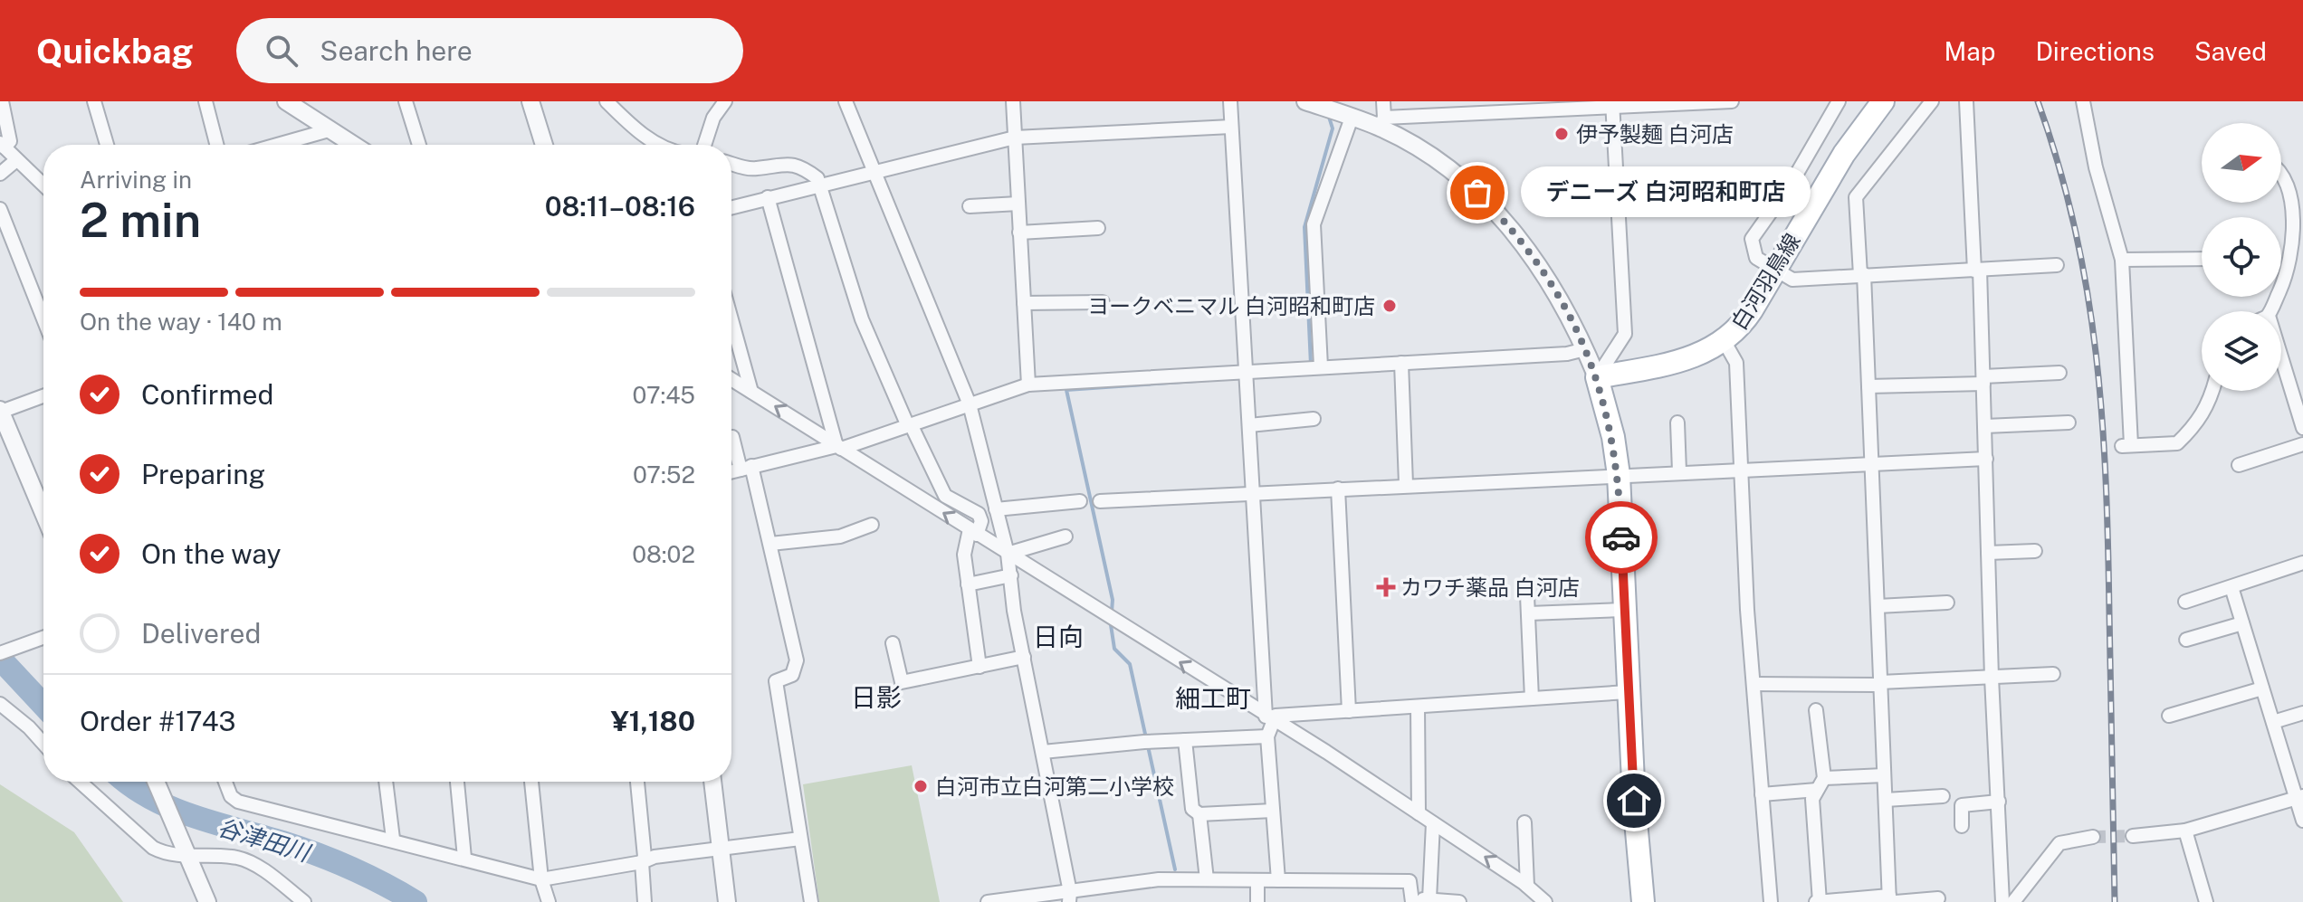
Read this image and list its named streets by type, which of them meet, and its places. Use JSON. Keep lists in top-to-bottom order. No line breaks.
{"streets":{"main road":["白河羽鳥線"]},"districts":["日向","日影","細工町"],"water":["谷津田川"],"places":{"other":["伊予製麺 白河店","デニーズ 白河昭和町店","ヨークベニマル 白河昭和町店","白河市立白河第二小学校"],"health":["カワチ薬品 白河店"]},"north":"right","page":{"header":"Quickbag","search":"Search here","nav":["Map","Directions","Saved"],"heading":["2 min","Arriving in","08:11–08:16"],"panel":["Order #1743","¥1,180"],"bubble":"デニーズ 白河昭和町店","bar":"On the way · 140 m","list":[["Confirmed","07:45"],["Preparing","07:52"],["On the way","08:02"],"Delivered"]}}
